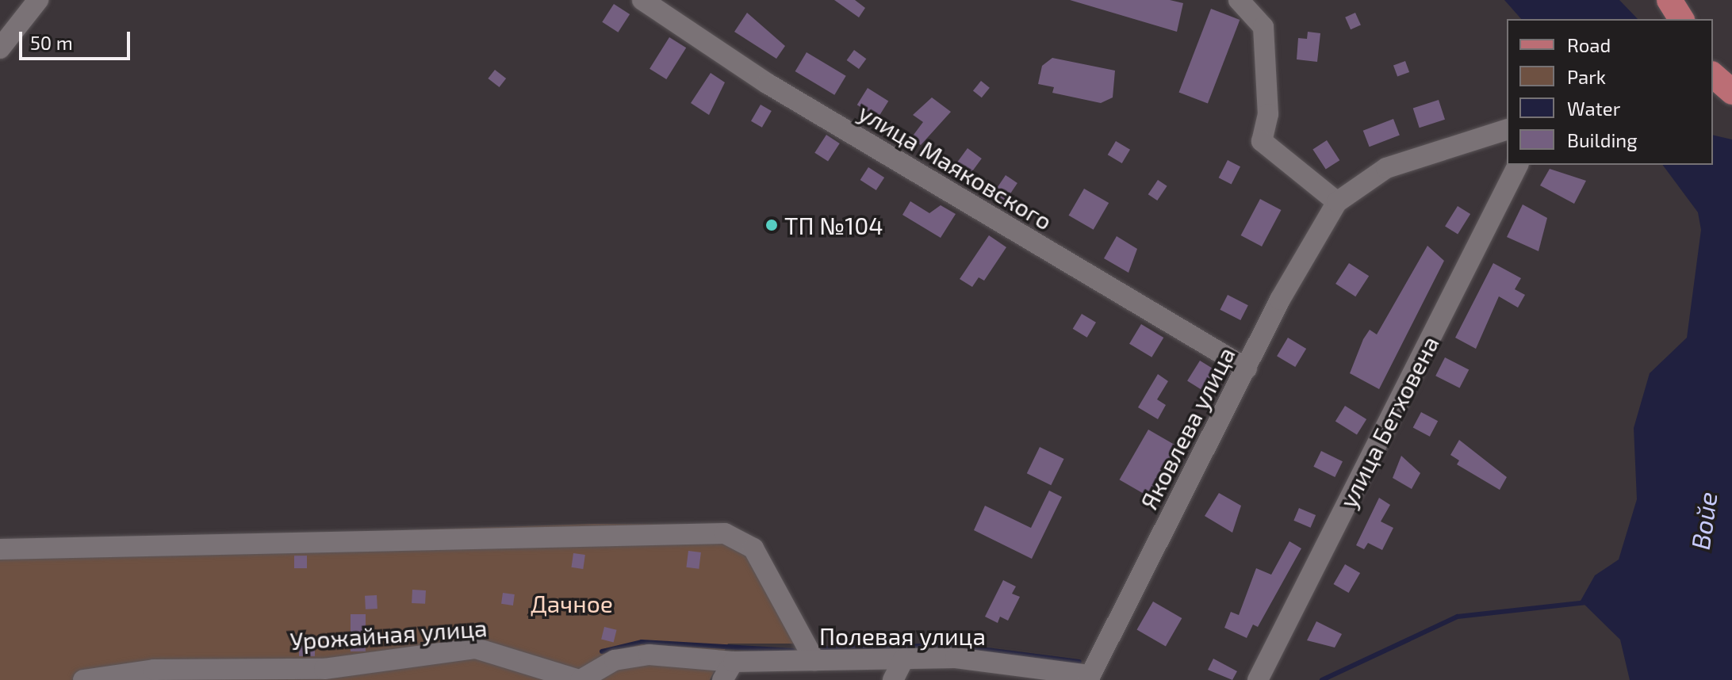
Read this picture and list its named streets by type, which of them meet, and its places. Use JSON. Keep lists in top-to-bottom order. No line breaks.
{"streets":{"street":["улица Маяковского","улица Бетховена","Яковлева улица","Урожайная улица","Полевая улица"]},"crossings":[["улица Маяковского","Яковлева улица"],["Яковлева улица","Полевая улица"],["Урожайная улица","Полевая улица"]],"water":["Войе"],"parks":["Дачное"],"places":["ТП №104"],"legend":["Road","Park","Water","Building"],"scale_bar":"50 m"}
